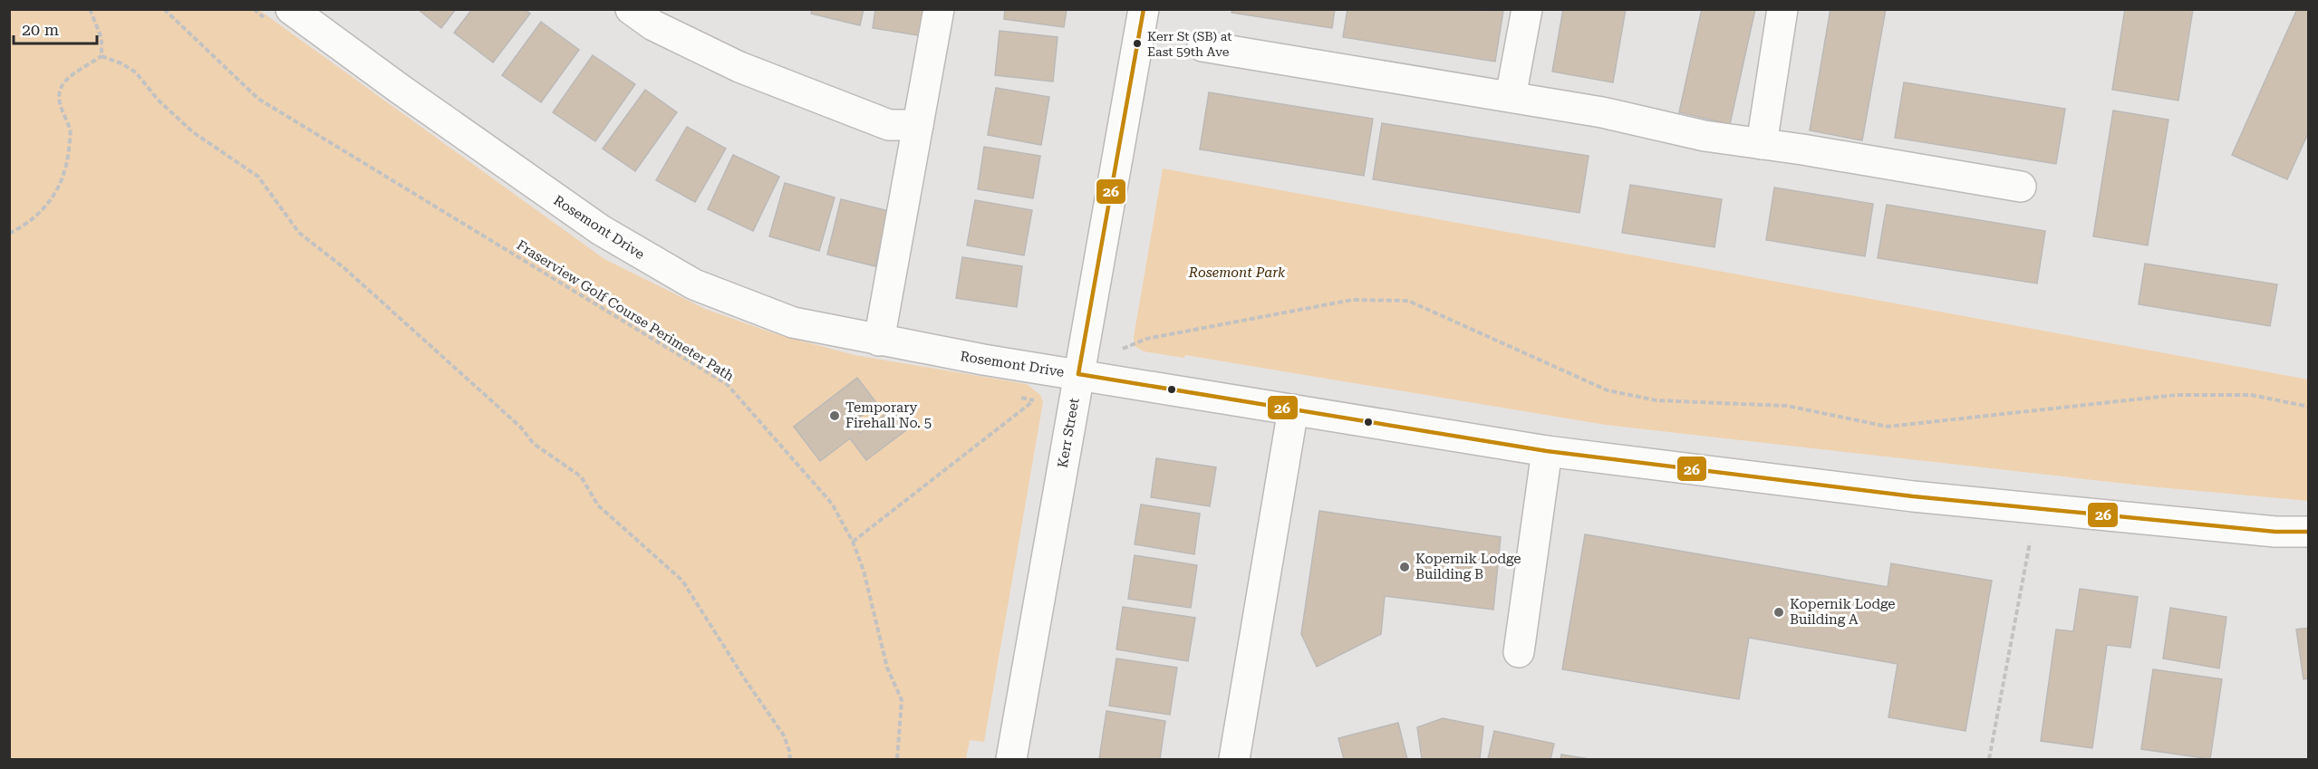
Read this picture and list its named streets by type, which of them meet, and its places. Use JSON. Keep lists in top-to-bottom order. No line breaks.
{"streets":{"street":["Rosemont Drive","Kerr Street"],"path":["Fraserview Golf Course Perimeter Path"]},"crossings":[["Rosemont Drive","Kerr Street"]],"parks":["Rosemont Park"],"places":["Kerr St (SB) at East 59th Ave","Temporary Firehall No. 5","Kopernik Lodge Building B","Kopernik Lodge Building A"],"lines":["transit line 26"],"scale_bar":"20 m"}
